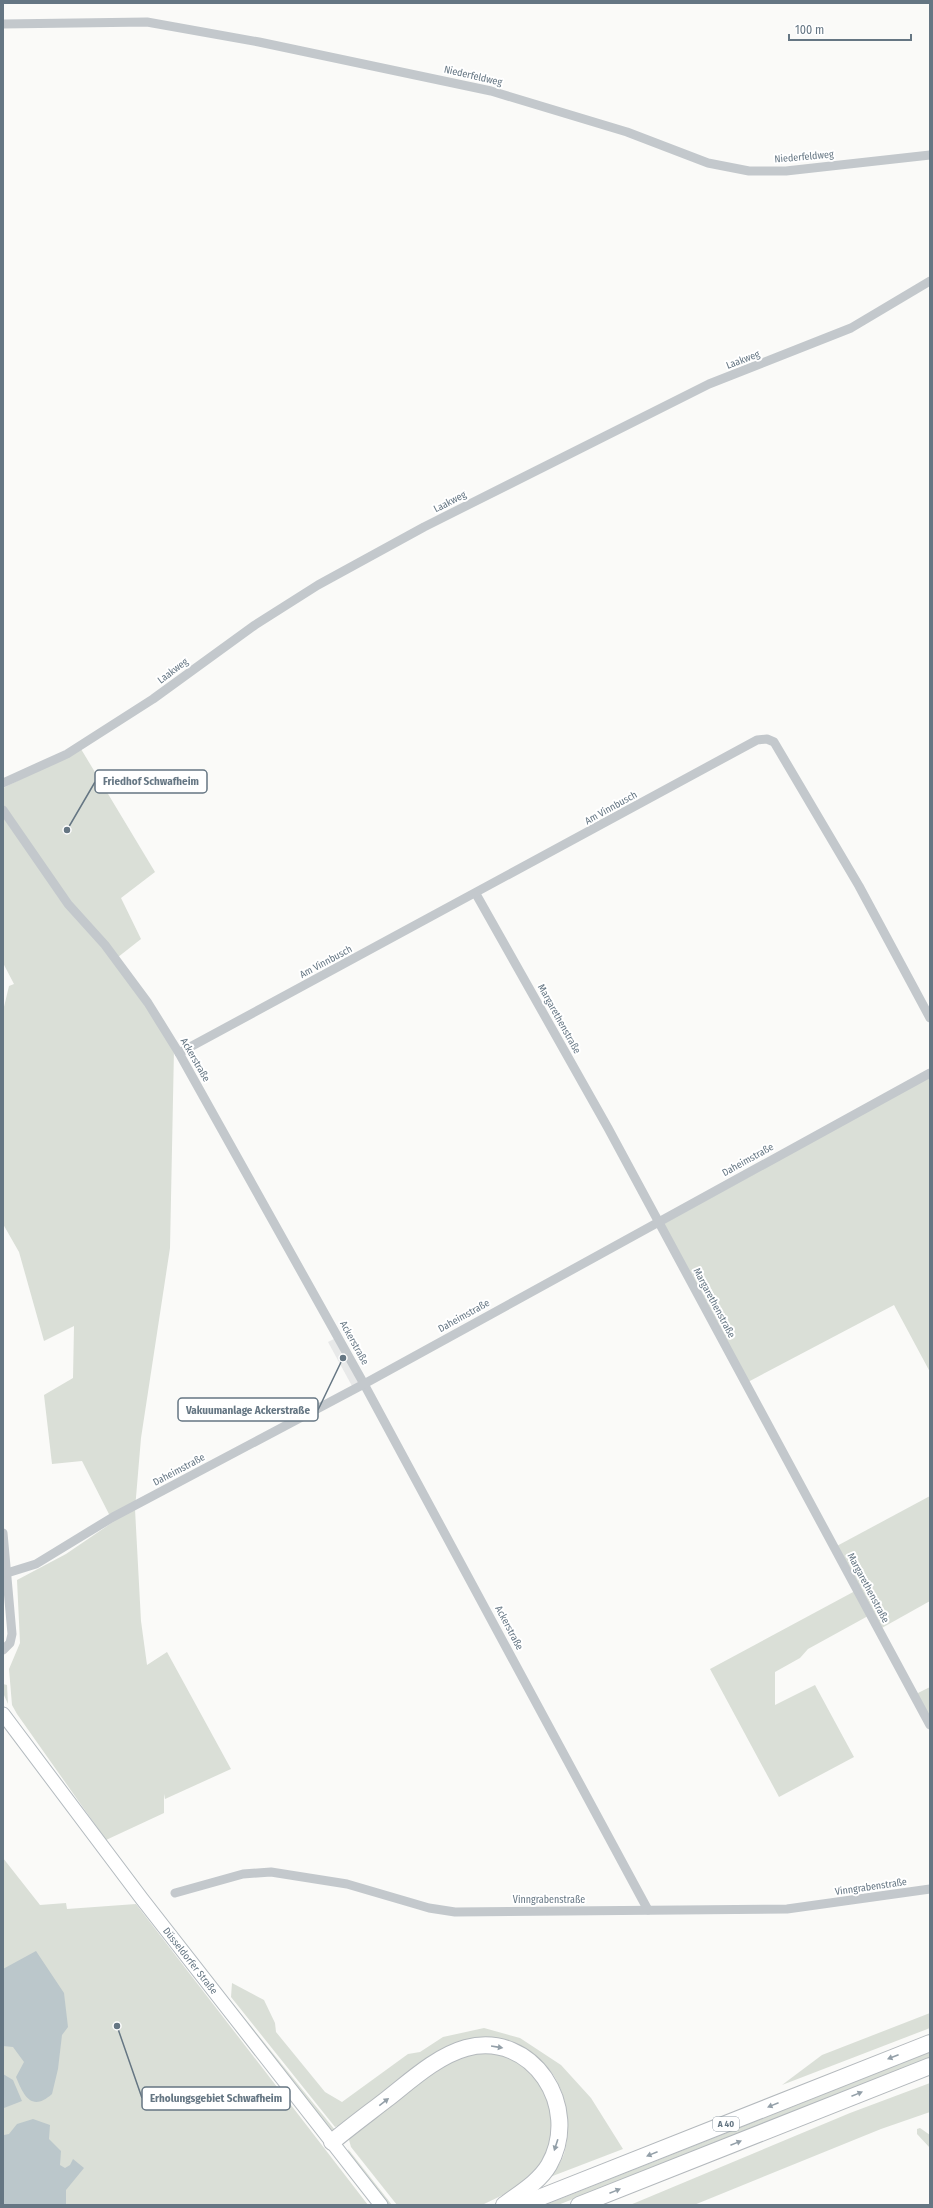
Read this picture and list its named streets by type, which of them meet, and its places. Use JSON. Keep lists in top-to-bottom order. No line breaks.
{"streets":{"highway":["A 40"],"main road":["Düsseldorfer Straße"],"street":["Niederfeldweg","Laakweg","Am Vinnbusch","Margarethenstraße","Ackerstraße","Daheimstraße","Vinngrabenstraße"]},"crossings":[["Am Vinnbusch","Margarethenstraße"],["Am Vinnbusch","Ackerstraße"],["Margarethenstraße","Daheimstraße"],["Ackerstraße","Daheimstraße"],["Ackerstraße","Vinngrabenstraße"]],"places":["Friedhof Schwafheim","Vakuumanlage Ackerstraße","Erholungsgebiet Schwafheim"],"scale_bar":"100 m"}
